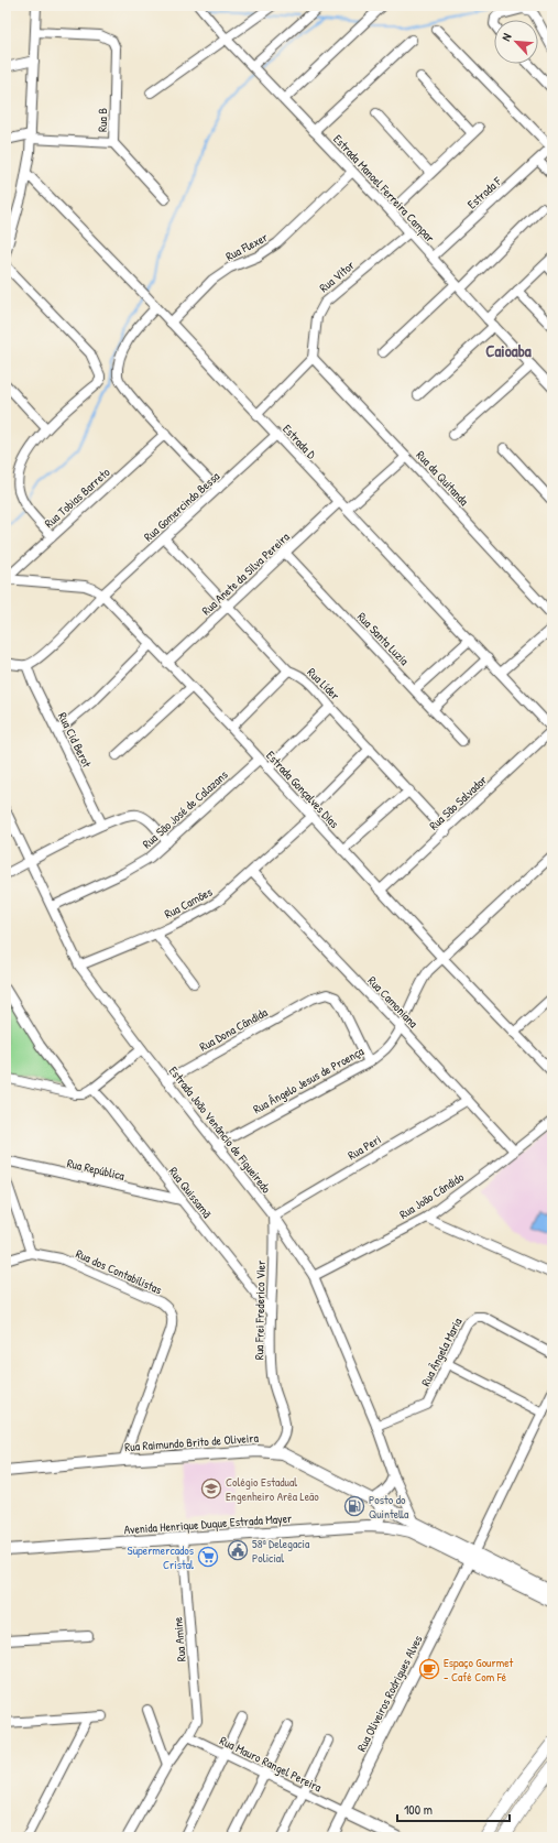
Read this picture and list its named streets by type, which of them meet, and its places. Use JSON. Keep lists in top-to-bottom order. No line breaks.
{"streets":{"main road":["Rua Raimundo Brito de Oliveira","Avenida Henrique Duque Estrada Mayer","Rua Oliveiros Rodrigues Alves"],"street":["Rua B","Estrada Manoel Ferreira Campar","Estrada F","Rua Flexer","Rua Vítor","Estrada D","Rua da Quitanda","Rua Tobias Barreto","Rua Gomercindo Bessa","Rua Anete da Silva Pereira","Rua Santa Luzia","Rua Líder","Rua Cid Berot","Estrada Gonçalves Dias","Rua São Salvador","Rua São José de Calazans","Rua Camões","Rua Camoniana","Rua Dona Cândida","Rua Ângelo Jesus de Proença","Estrada João Venâncio de Figueiredo","Rua Peri","Rua República","Rua Quissamã","Rua João Cândido","Rua dos Contabilistas","Rua Frei Frederico Vier","Rua Ângela Maria","Rua Amine","Rua Mauro Rangel Pereira"]},"crossings":[["Estrada Manoel Ferreira Campar","Estrada F"],["Estrada Manoel Ferreira Campar","Rua Flexer"],["Estrada Manoel Ferreira Campar","Rua Vítor"],["Rua Flexer","Estrada D"],["Rua Vítor","Rua da Quitanda"],["Estrada D","Rua Gomercindo Bessa"],["Estrada D","Rua Anete da Silva Pereira"],["Estrada D","Rua São Salvador"],["Rua Tobias Barreto","Estrada Gonçalves Dias"],["Rua Gomercindo Bessa","Rua Líder"],["Rua Gomercindo Bessa","Rua Cid Berot"],["Rua Gomercindo Bessa","Estrada Gonçalves Dias"],["Rua Anete da Silva Pereira","Rua Santa Luzia"],["Rua Anete da Silva Pereira","Rua Líder"],["Rua Anete da Silva Pereira","Estrada Gonçalves Dias"],["Rua Líder","Rua São Salvador"],["Rua Líder","Rua Camões"],["Estrada Gonçalves Dias","Rua São Salvador"],["Estrada Gonçalves Dias","Rua São José de Calazans"],["Estrada Gonçalves Dias","Rua Camões"],["Estrada Gonçalves Dias","Rua Ângelo Jesus de Proença"],["Rua São José de Calazans","Estrada João Venâncio de Figueiredo"],["Rua Camões","Rua Camoniana"],["Rua Camões","Estrada João Venâncio de Figueiredo"],["Rua Camoniana","Rua Ângelo Jesus de Proença"],["Rua Camoniana","Rua Peri"],["Rua Camoniana","Rua João Cândido"],["Rua Dona Cândida","Rua Ângelo Jesus de Proença"],["Rua Dona Cândida","Estrada João Venâncio de Figueiredo"],["Rua Ângelo Jesus de Proença","Estrada João Venâncio de Figueiredo"],["Estrada João Venâncio de Figueiredo","Rua Peri"],["Estrada João Venâncio de Figueiredo","Rua João Cândido"],["Estrada João Venâncio de Figueiredo","Rua Frei Frederico Vier"],["Estrada João Venâncio de Figueiredo","Rua Ângela Maria"],["Estrada João Venâncio de Figueiredo","Rua Raimundo Brito de Oliveira"],["Estrada João Venâncio de Figueiredo","Avenida Henrique Duque Estrada Mayer"],["Rua Peri","Rua Frei Frederico Vier"],["Rua República","Rua Quissamã"],["Rua Quissamã","Rua Frei Frederico Vier"],["Rua dos Contabilistas","Rua Raimundo Brito de Oliveira"],["Rua Frei Frederico Vier","Rua Raimundo Brito de Oliveira"],["Rua Raimundo Brito de Oliveira","Avenida Henrique Duque Estrada Mayer"],["Avenida Henrique Duque Estrada Mayer","Rua Amine"],["Rua Amine","Rua Mauro Rangel Pereira"],["Rua Oliveiros Rodrigues Alves","Rua Mauro Rangel Pereira"]],"districts":["Caioaba"],"places":{"school or university":["Colégio Estadual Engenheiro Arêa Leão"],"fuel station":["Posto do Quintella"],"public building":["58ª Delegacia Policial"],"supermarket":["Supermercados Cristal"],"cafe":["Espaço Gourmet - Café Com Fé"]},"scale_bar":"100 m","north":"top left"}
